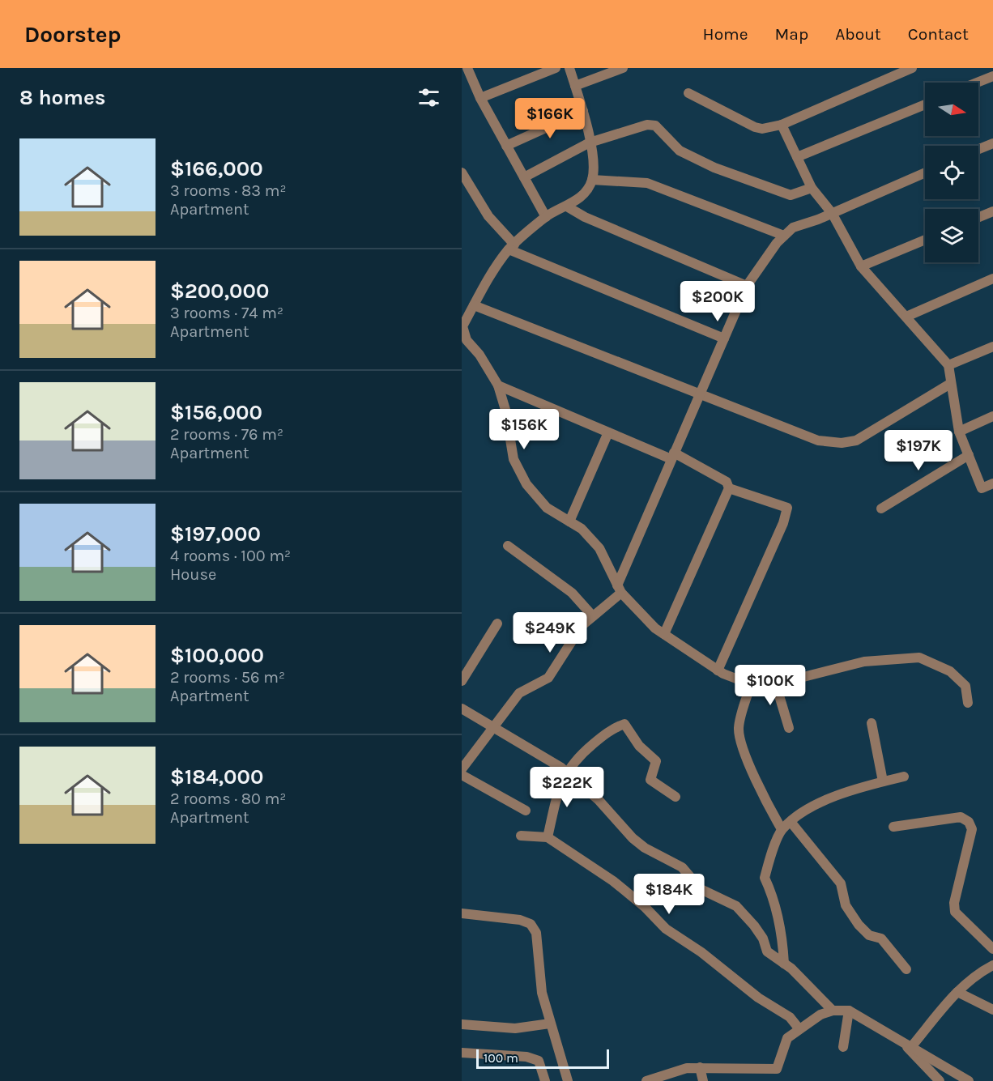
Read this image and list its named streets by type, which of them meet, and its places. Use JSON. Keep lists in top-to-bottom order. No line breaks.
{"scale_bar":"100 m","north":"right","page":{"header":"Doorstep","nav":["Home","Map","About","Contact"],"heading":"8 homes","price":["$166K","$200K","$156K","$197K","$249K","$100K","$222K","$184K"],"list":[{"name":"$166,000","note":"3 rooms · 83 m² · Apartment"},{"name":"$200,000","note":"3 rooms · 74 m² · Apartment"},{"name":"$156,000","note":"2 rooms · 76 m² · Apartment"},{"name":"$197,000","note":"4 rooms · 100 m² · House"},{"name":"$100,000","note":"2 rooms · 56 m² · Apartment"},{"name":"$184,000","note":"2 rooms · 80 m² · Apartment"}],"scale":"100 m"}}
